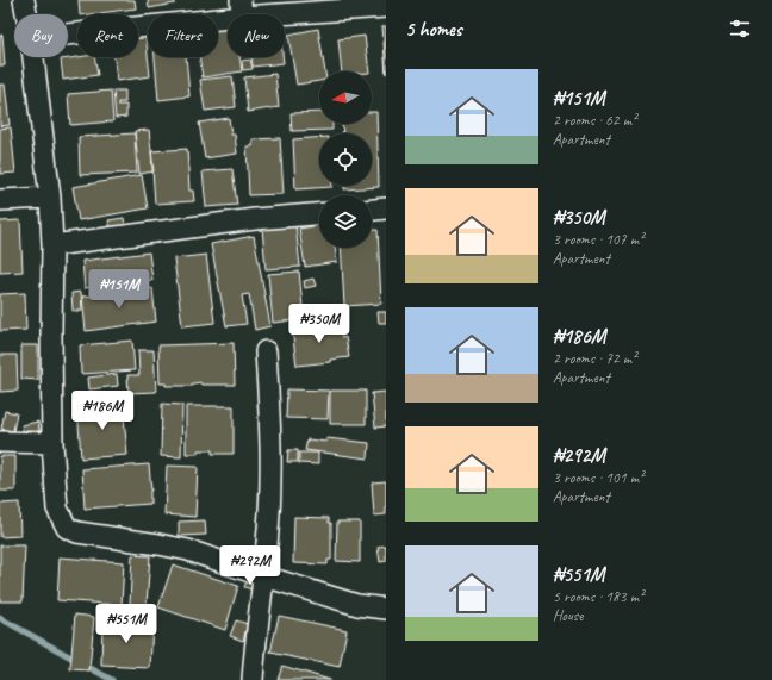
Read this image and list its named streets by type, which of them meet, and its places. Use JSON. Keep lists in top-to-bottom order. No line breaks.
{"north":"left","page":{"heading":"5 homes","chip":["Buy","Rent","Filters","New"],"list":[{"name":"₦151M","note":"2 rooms · 62 m² · Apartment"},{"name":"₦350M","note":"3 rooms · 107 m² · Apartment"},{"name":"₦186M","note":"2 rooms · 72 m² · Apartment"},{"name":"₦292M","note":"3 rooms · 101 m² · Apartment"},{"name":"₦551M","note":"5 rooms · 183 m² · House"}],"price":["₦151M","₦350M","₦186M","₦292M","₦551M"]}}
